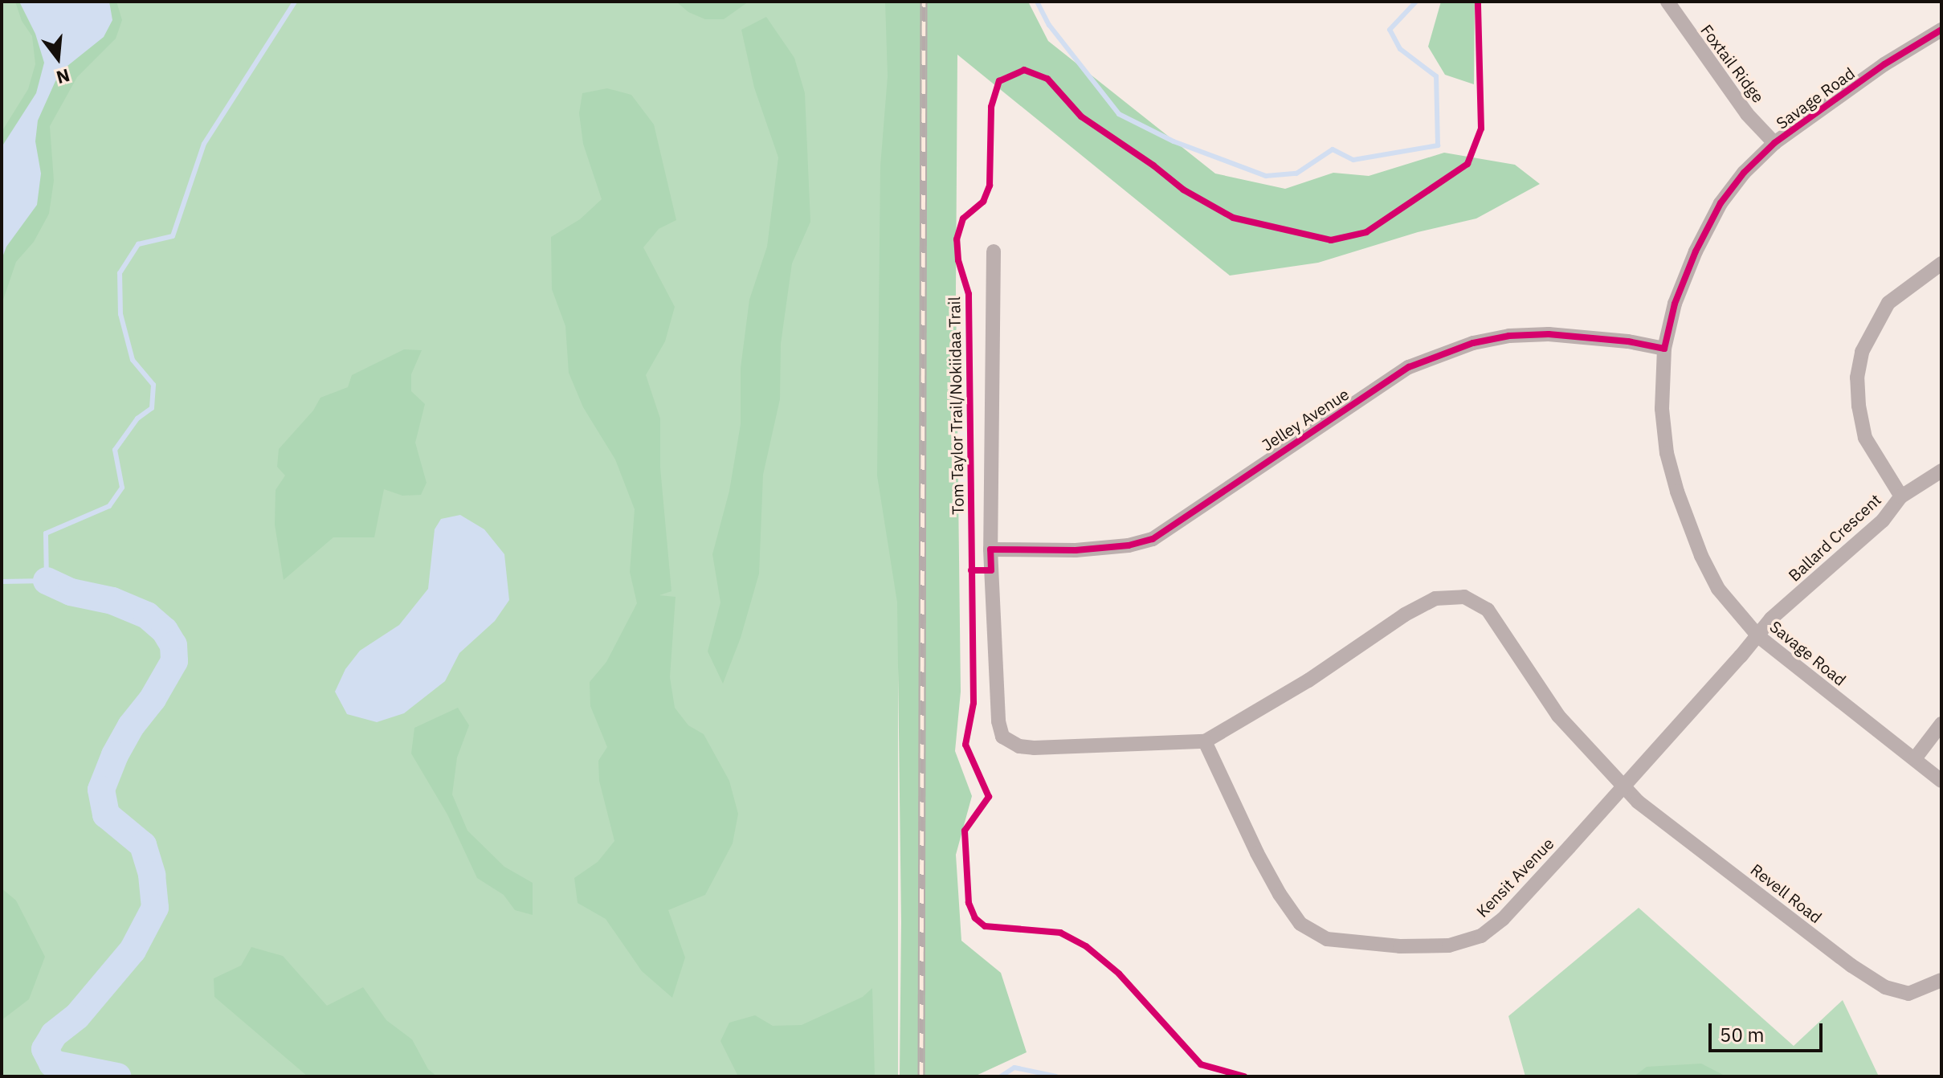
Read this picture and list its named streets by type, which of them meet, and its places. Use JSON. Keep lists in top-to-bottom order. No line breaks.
{"streets":{"street":["Foxtail Ridge","Savage Road","Jelley Avenue","Ballard Crescent","Kensit Avenue","Revell Road"],"cycle path":["Tom Taylor Trail/Nokiidaa Trail"]},"crossings":[["Foxtail Ridge","Savage Road"],["Savage Road","Jelley Avenue"],["Savage Road","Ballard Crescent"],["Savage Road","Kensit Avenue"],["Ballard Crescent","Kensit Avenue"],["Kensit Avenue","Revell Road"]],"scale_bar":"50 m","north":"bottom"}
